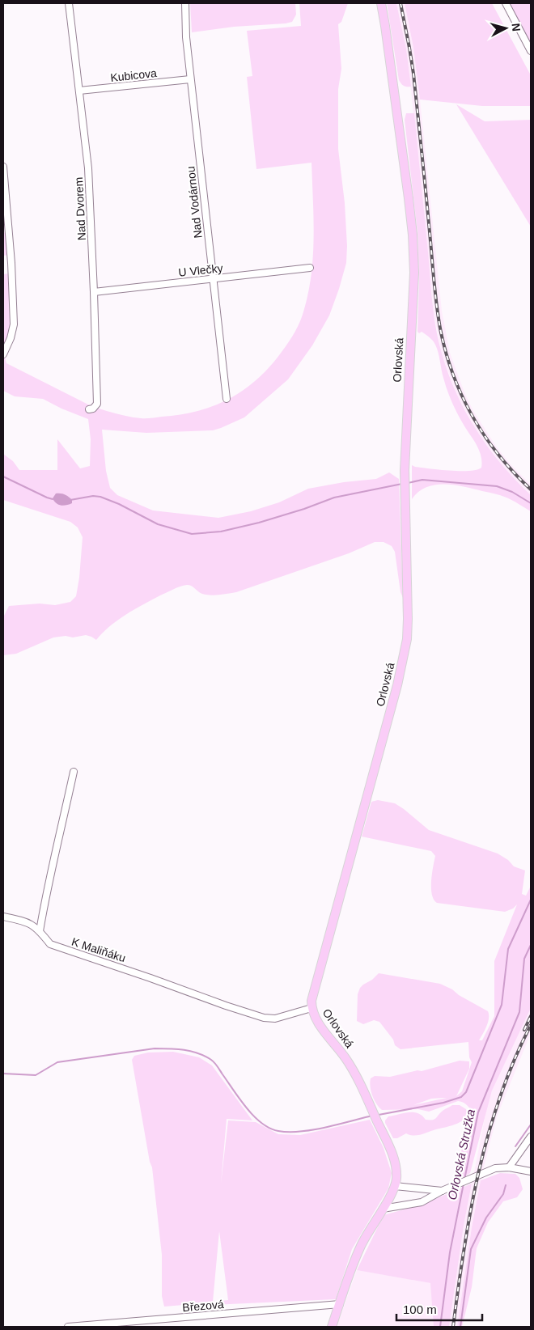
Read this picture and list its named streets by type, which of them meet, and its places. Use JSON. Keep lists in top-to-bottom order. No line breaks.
{"streets":{"main road":["Orlovská"],"street":["Kubicova","Nad Vodárnou","Nad Dvorem","U Vlečky","K Maliňáku","Březová"]},"crossings":[["Kubicova","Nad Vodárnou"],["Kubicova","Nad Dvorem"],["Nad Vodárnou","U Vlečky"],["Nad Dvorem","U Vlečky"],["Orlovská","K Maliňáku"],["Orlovská","Březová"]],"water":["Orlovská Stružka"],"scale_bar":"100 m","north":"right"}
